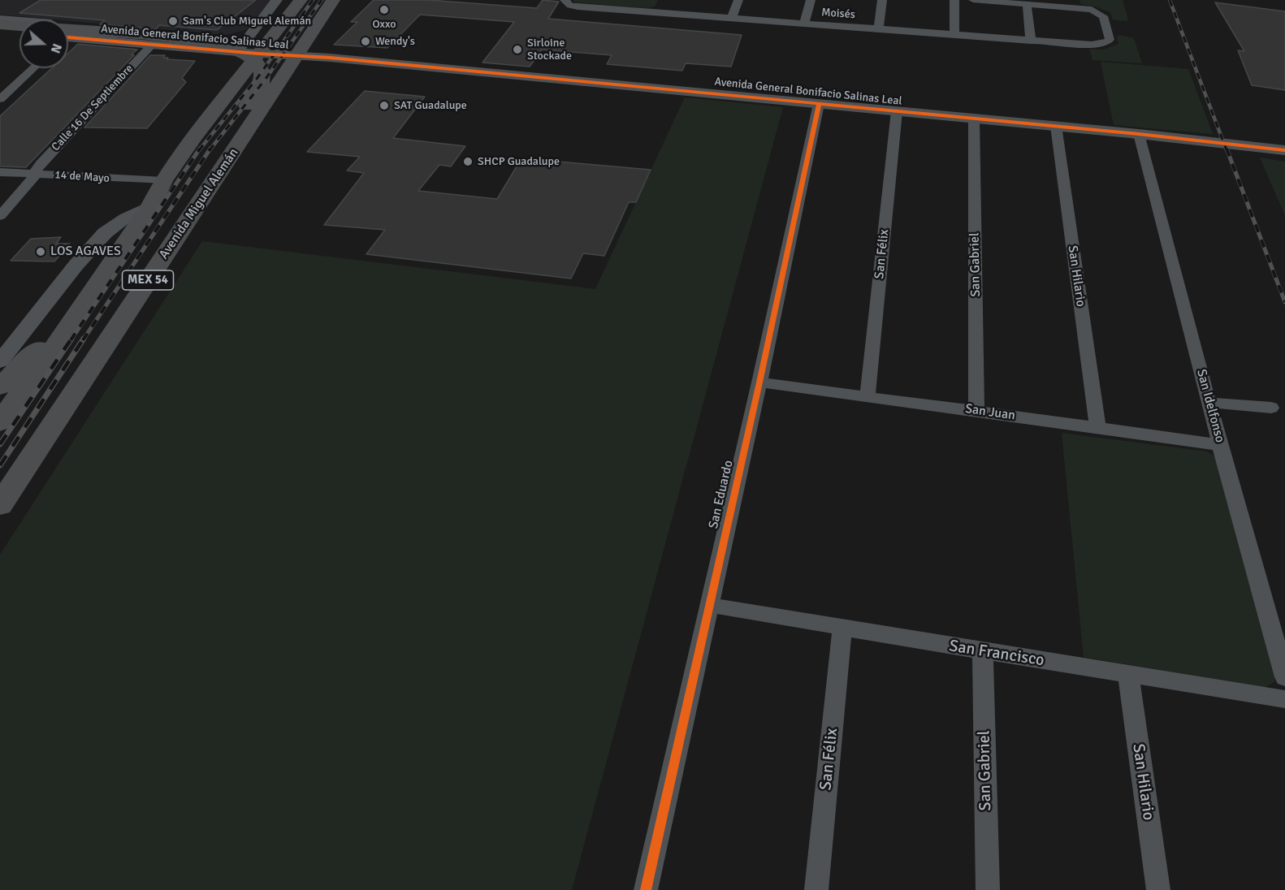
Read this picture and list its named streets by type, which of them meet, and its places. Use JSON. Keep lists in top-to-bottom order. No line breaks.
{"streets":{"highway":["Avenida Miguel Alemán","MEX 54"],"street":["Moisés","Avenida General Bonifacio Salinas Leal","Calle 16 De Septiembre","14 de Mayo","San Félix","San Gabriel","San Hilario","San Idelfonso","San Juan","San Eduardo","San Francisco"]},"crossings":[["Avenida General Bonifacio Salinas Leal","Calle 16 De Septiembre"],["Avenida General Bonifacio Salinas Leal","Avenida Miguel Alemán"],["Avenida General Bonifacio Salinas Leal","San Félix"],["Avenida General Bonifacio Salinas Leal","San Gabriel"],["Avenida General Bonifacio Salinas Leal","San Hilario"],["Avenida General Bonifacio Salinas Leal","San Idelfonso"],["Avenida General Bonifacio Salinas Leal","San Eduardo"],["Calle 16 De Septiembre","14 de Mayo"],["14 de Mayo","MEX 54"],["San Félix","San Juan"],["San Félix","San Francisco"],["San Gabriel","San Juan"],["San Gabriel","San Francisco"],["San Hilario","San Juan"],["San Hilario","San Francisco"],["San Idelfonso","San Juan"],["San Juan","San Eduardo"],["San Eduardo","San Francisco"]],"places":["Oxxo","Sam's Club Miguel Alemán","Wendy's","Sirloine Stockade","SAT Guadalupe","SHCP Guadalupe","LOS AGAVES"],"north":"right"}
